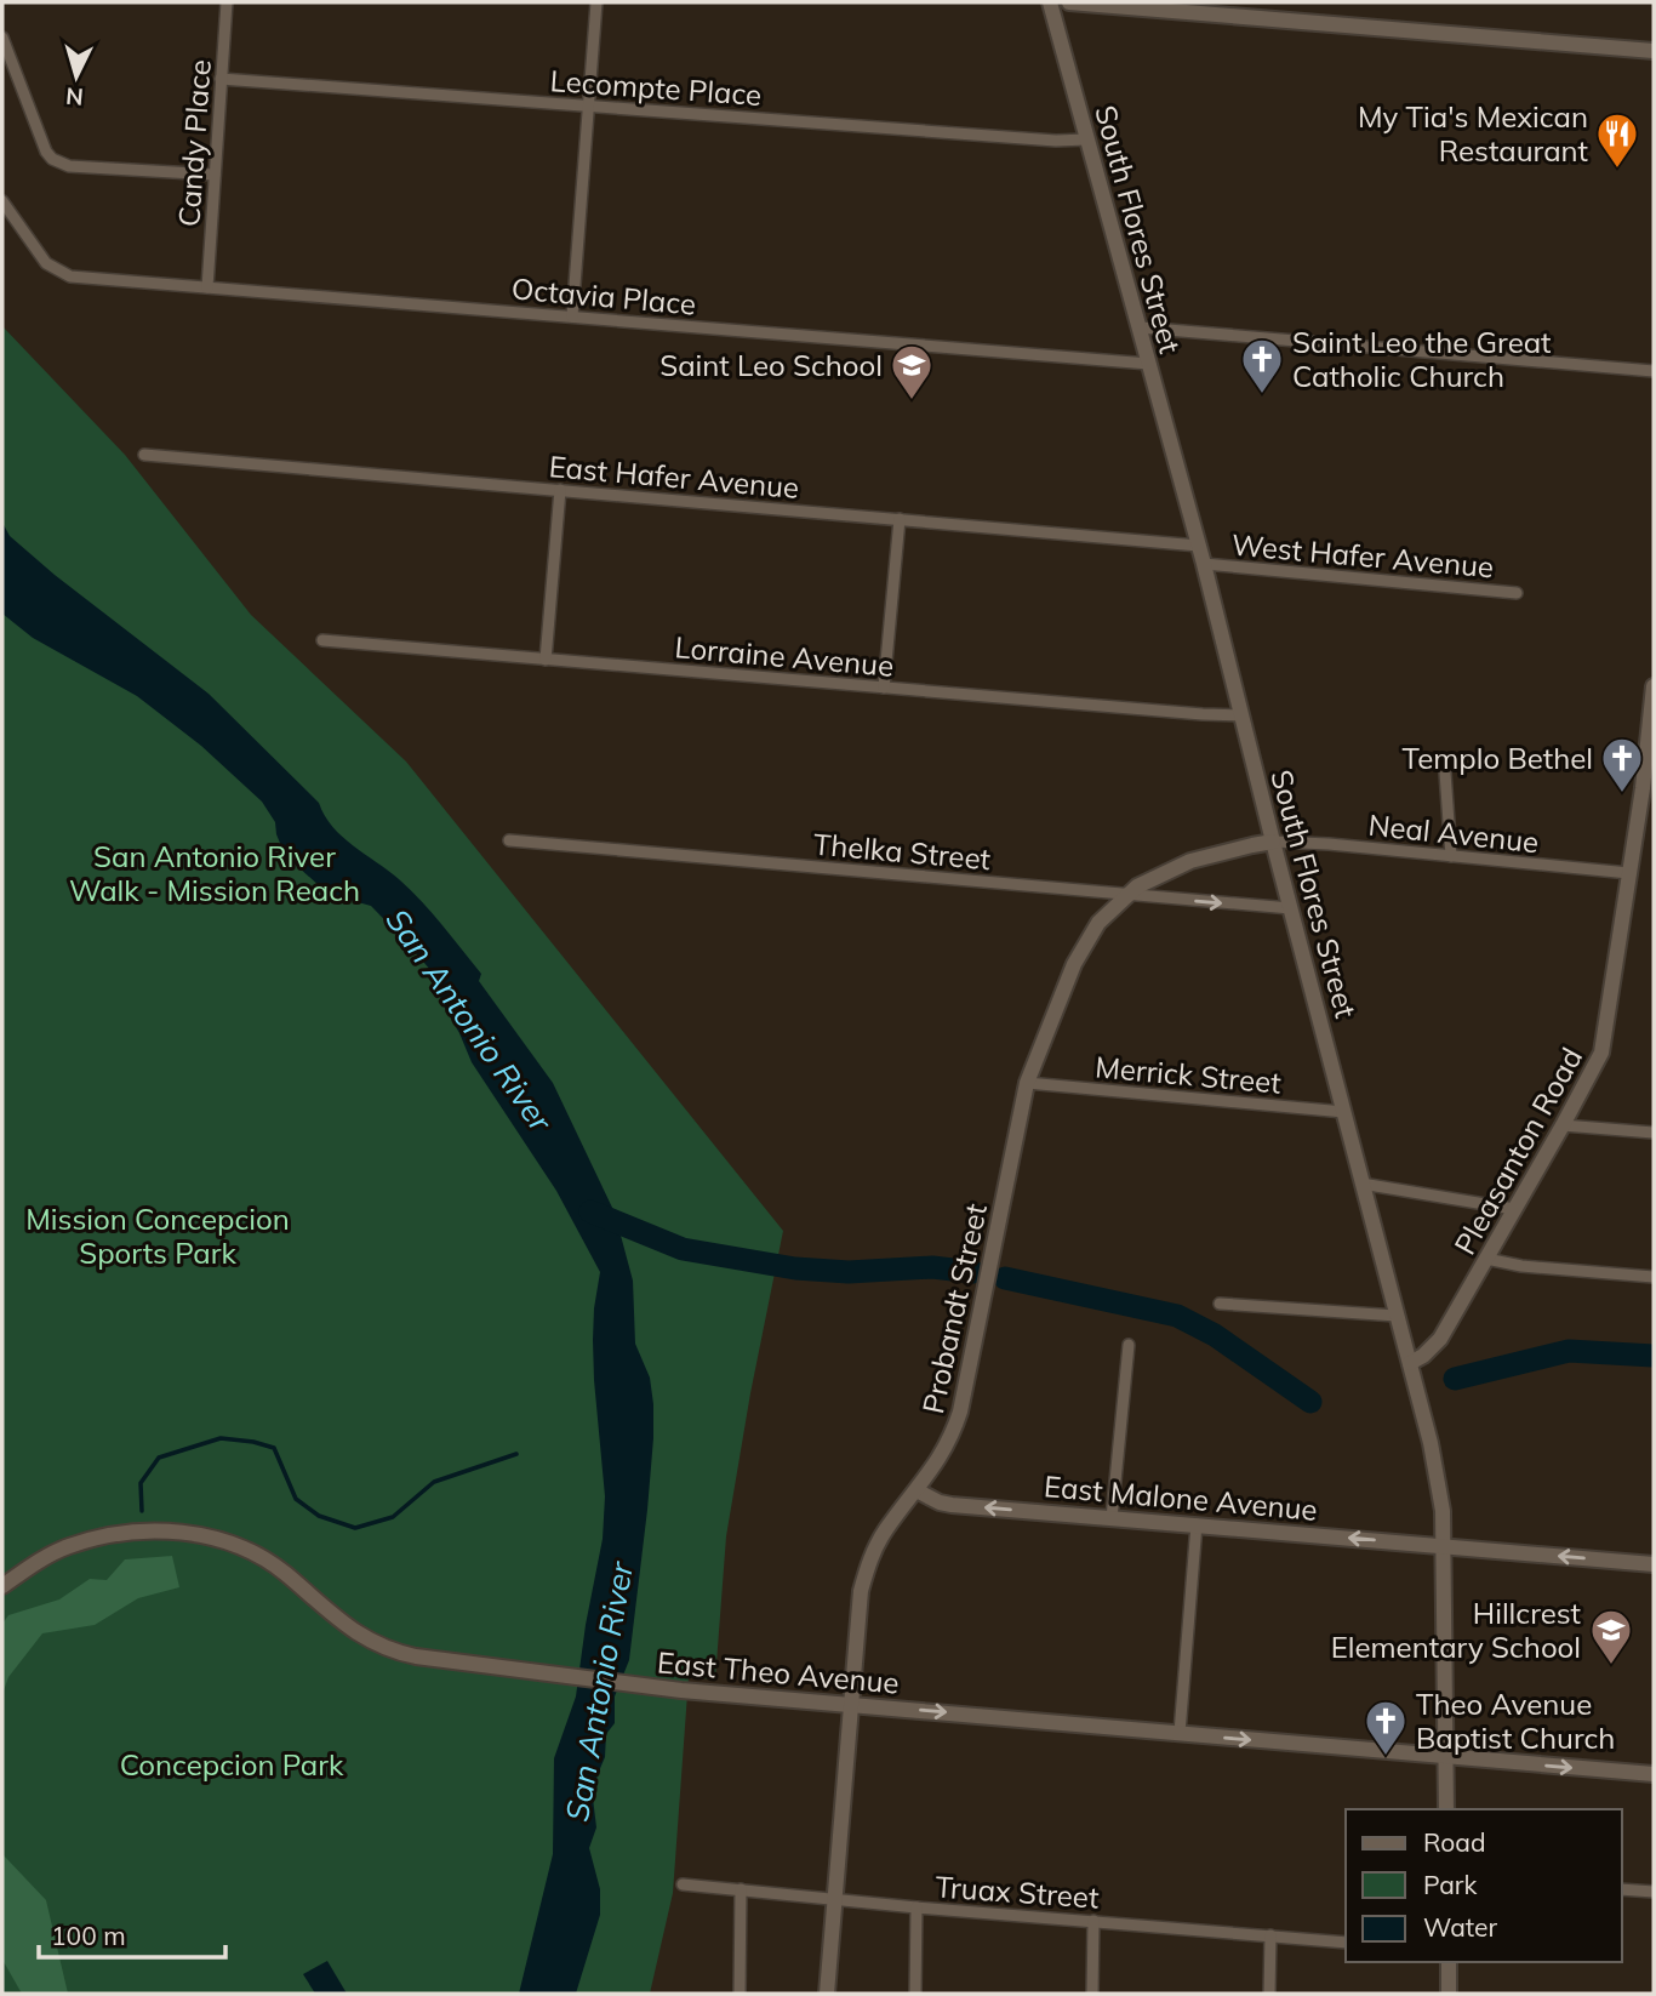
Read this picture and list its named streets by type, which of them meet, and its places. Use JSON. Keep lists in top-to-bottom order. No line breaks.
{"streets":{"main road":["South Flores Street","Pleasanton Road","Probandt Street","East Malone Avenue","East Theo Avenue"],"street":["Lecompte Place","Candy Place","Octavia Place","East Hafer Avenue","West Hafer Avenue","Lorraine Avenue","Neal Avenue","Thelka Street","Merrick Street","Truax Street"]},"crossings":[["Lecompte Place","Candy Place"],["Lecompte Place","South Flores Street"],["Candy Place","Octavia Place"],["South Flores Street","Octavia Place"],["South Flores Street","East Hafer Avenue"],["South Flores Street","West Hafer Avenue"],["South Flores Street","Lorraine Avenue"],["South Flores Street","Neal Avenue"],["South Flores Street","Thelka Street"],["South Flores Street","Merrick Street"],["South Flores Street","Pleasanton Road"],["South Flores Street","Probandt Street"],["South Flores Street","East Malone Avenue"],["South Flores Street","East Theo Avenue"],["Neal Avenue","Pleasanton Road"],["Neal Avenue","Probandt Street"],["Thelka Street","Probandt Street"],["Merrick Street","Probandt Street"],["Probandt Street","East Malone Avenue"],["Probandt Street","East Theo Avenue"],["Probandt Street","Truax Street"]],"one_way":["East Malone Avenue","East Theo Avenue"],"water":["San Antonio River"],"parks":["San Antonio River Walk - Mission Reach","Mission Concepcion Sports Park","Concepcion Park"],"places":{"restaurant":["My Tia's Mexican Restaurant"],"church":["Saint Leo the Great Catholic Church","Templo Bethel","Theo Avenue Baptist Church"],"school or university":["Saint Leo School","Hillcrest Elementary School"]},"legend":["Road","Park","Water"],"scale_bar":"100 m","north":"bottom"}
